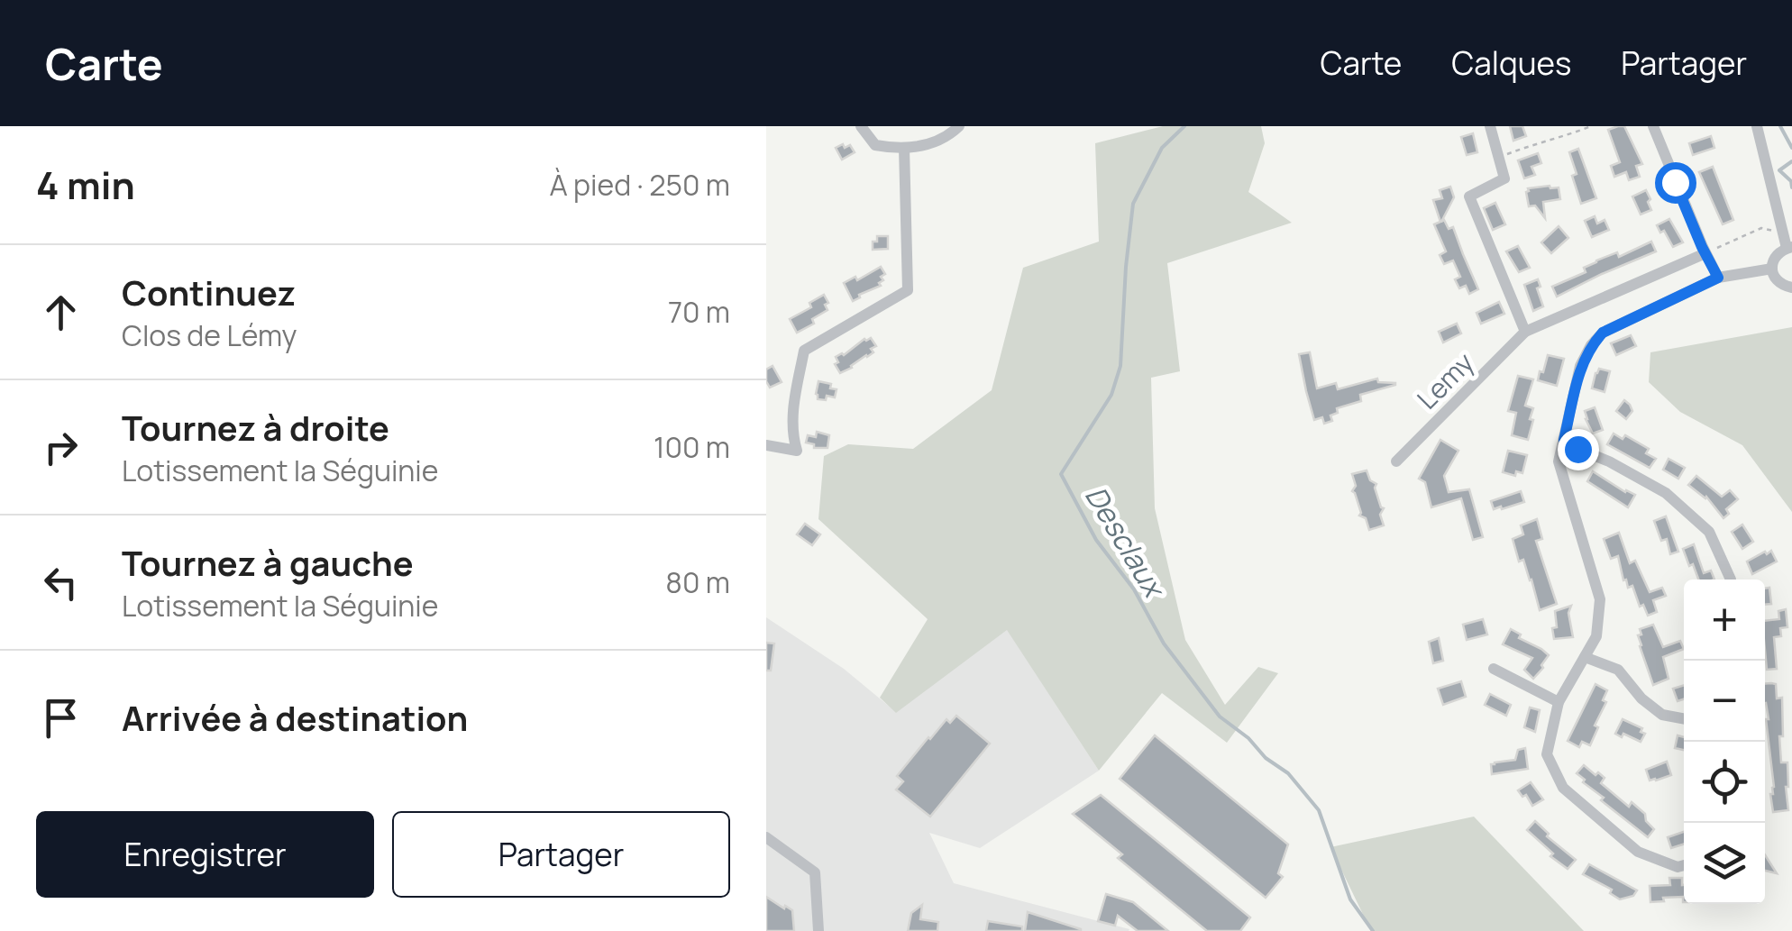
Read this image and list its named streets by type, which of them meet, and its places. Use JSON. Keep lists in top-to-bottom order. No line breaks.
{"streets":{"street":["Lemy"]},"water":["Desclaux"],"page":{"header":"Carte","nav":["Carte","Calques","Partager"],"heading":["4 min","À pied · 250 m"],"list":[["Continuez","Clos de Lémy","70 m"],["Tournez à droite","Lotissement la Séguinie","100 m"],["Tournez à gauche","Lotissement la Séguinie","80 m"],"Arrivée à destination"],"map_buttons":["+","−"],"buttons":["Enregistrer","Partager"]}}
